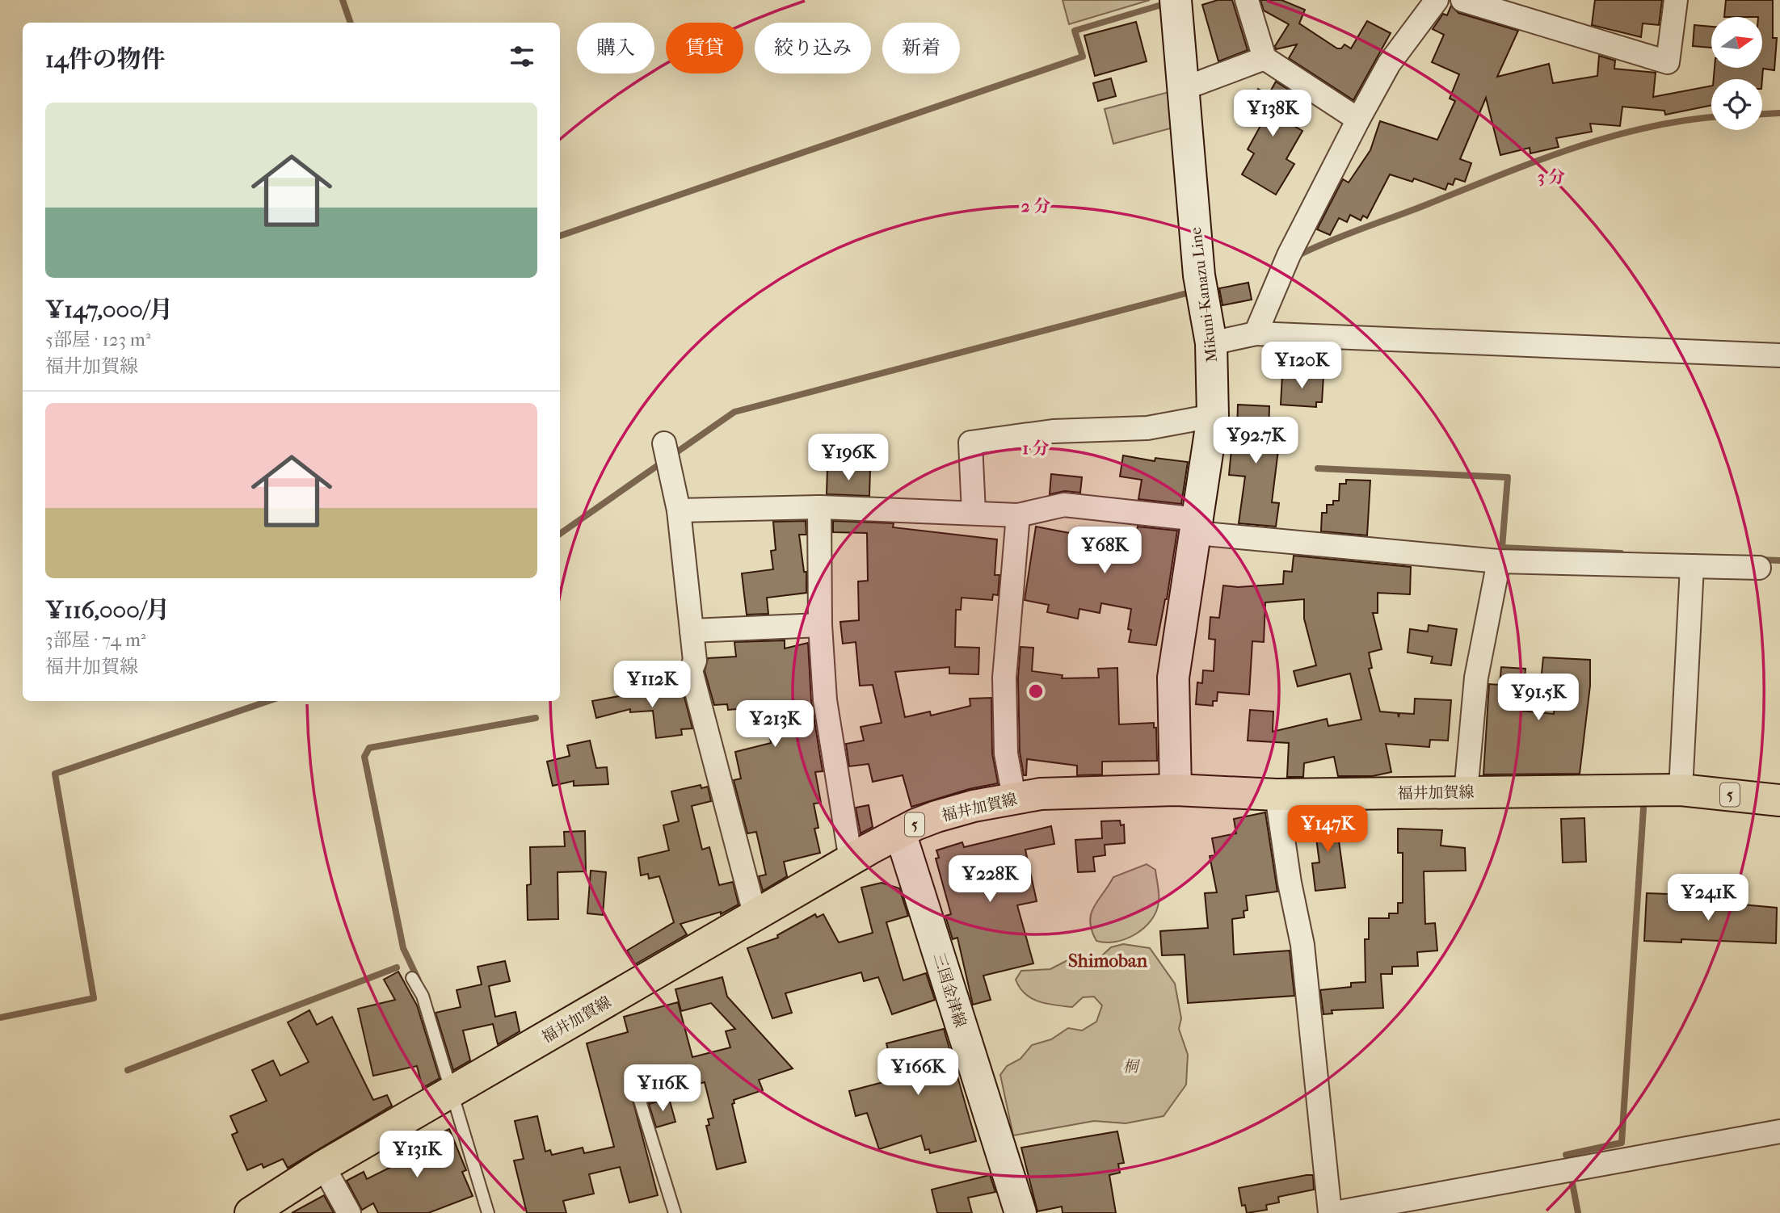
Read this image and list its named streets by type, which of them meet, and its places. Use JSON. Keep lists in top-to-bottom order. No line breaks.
{"streets":{"main road":["Mikuni-Kanazu Line","福井加賀線","5","三国金津線"]},"crossings":[["Mikuni-Kanazu Line","福井加賀線"],["福井加賀線","三国金津線"]],"districts":["Shimoban"],"parks":["桐"],"north":"right","page":{"chip":["購入","賃貸","絞り込み","新着"],"heading":"14件の物件","price":["¥138K","¥120K","¥92.7K","¥196K","¥68K","¥112K","¥91.5K","¥213K","¥147K","¥228K","¥241K","¥166K","¥116K","¥131K"],"list":[{"name":"¥147,000/月","note":"5部屋 · 123 m² · 福井加賀線"},{"name":"¥116,000/月","note":"3部屋 · 74 m² · 福井加賀線"}]},"rings":["3 分","2 分","1 分"]}
